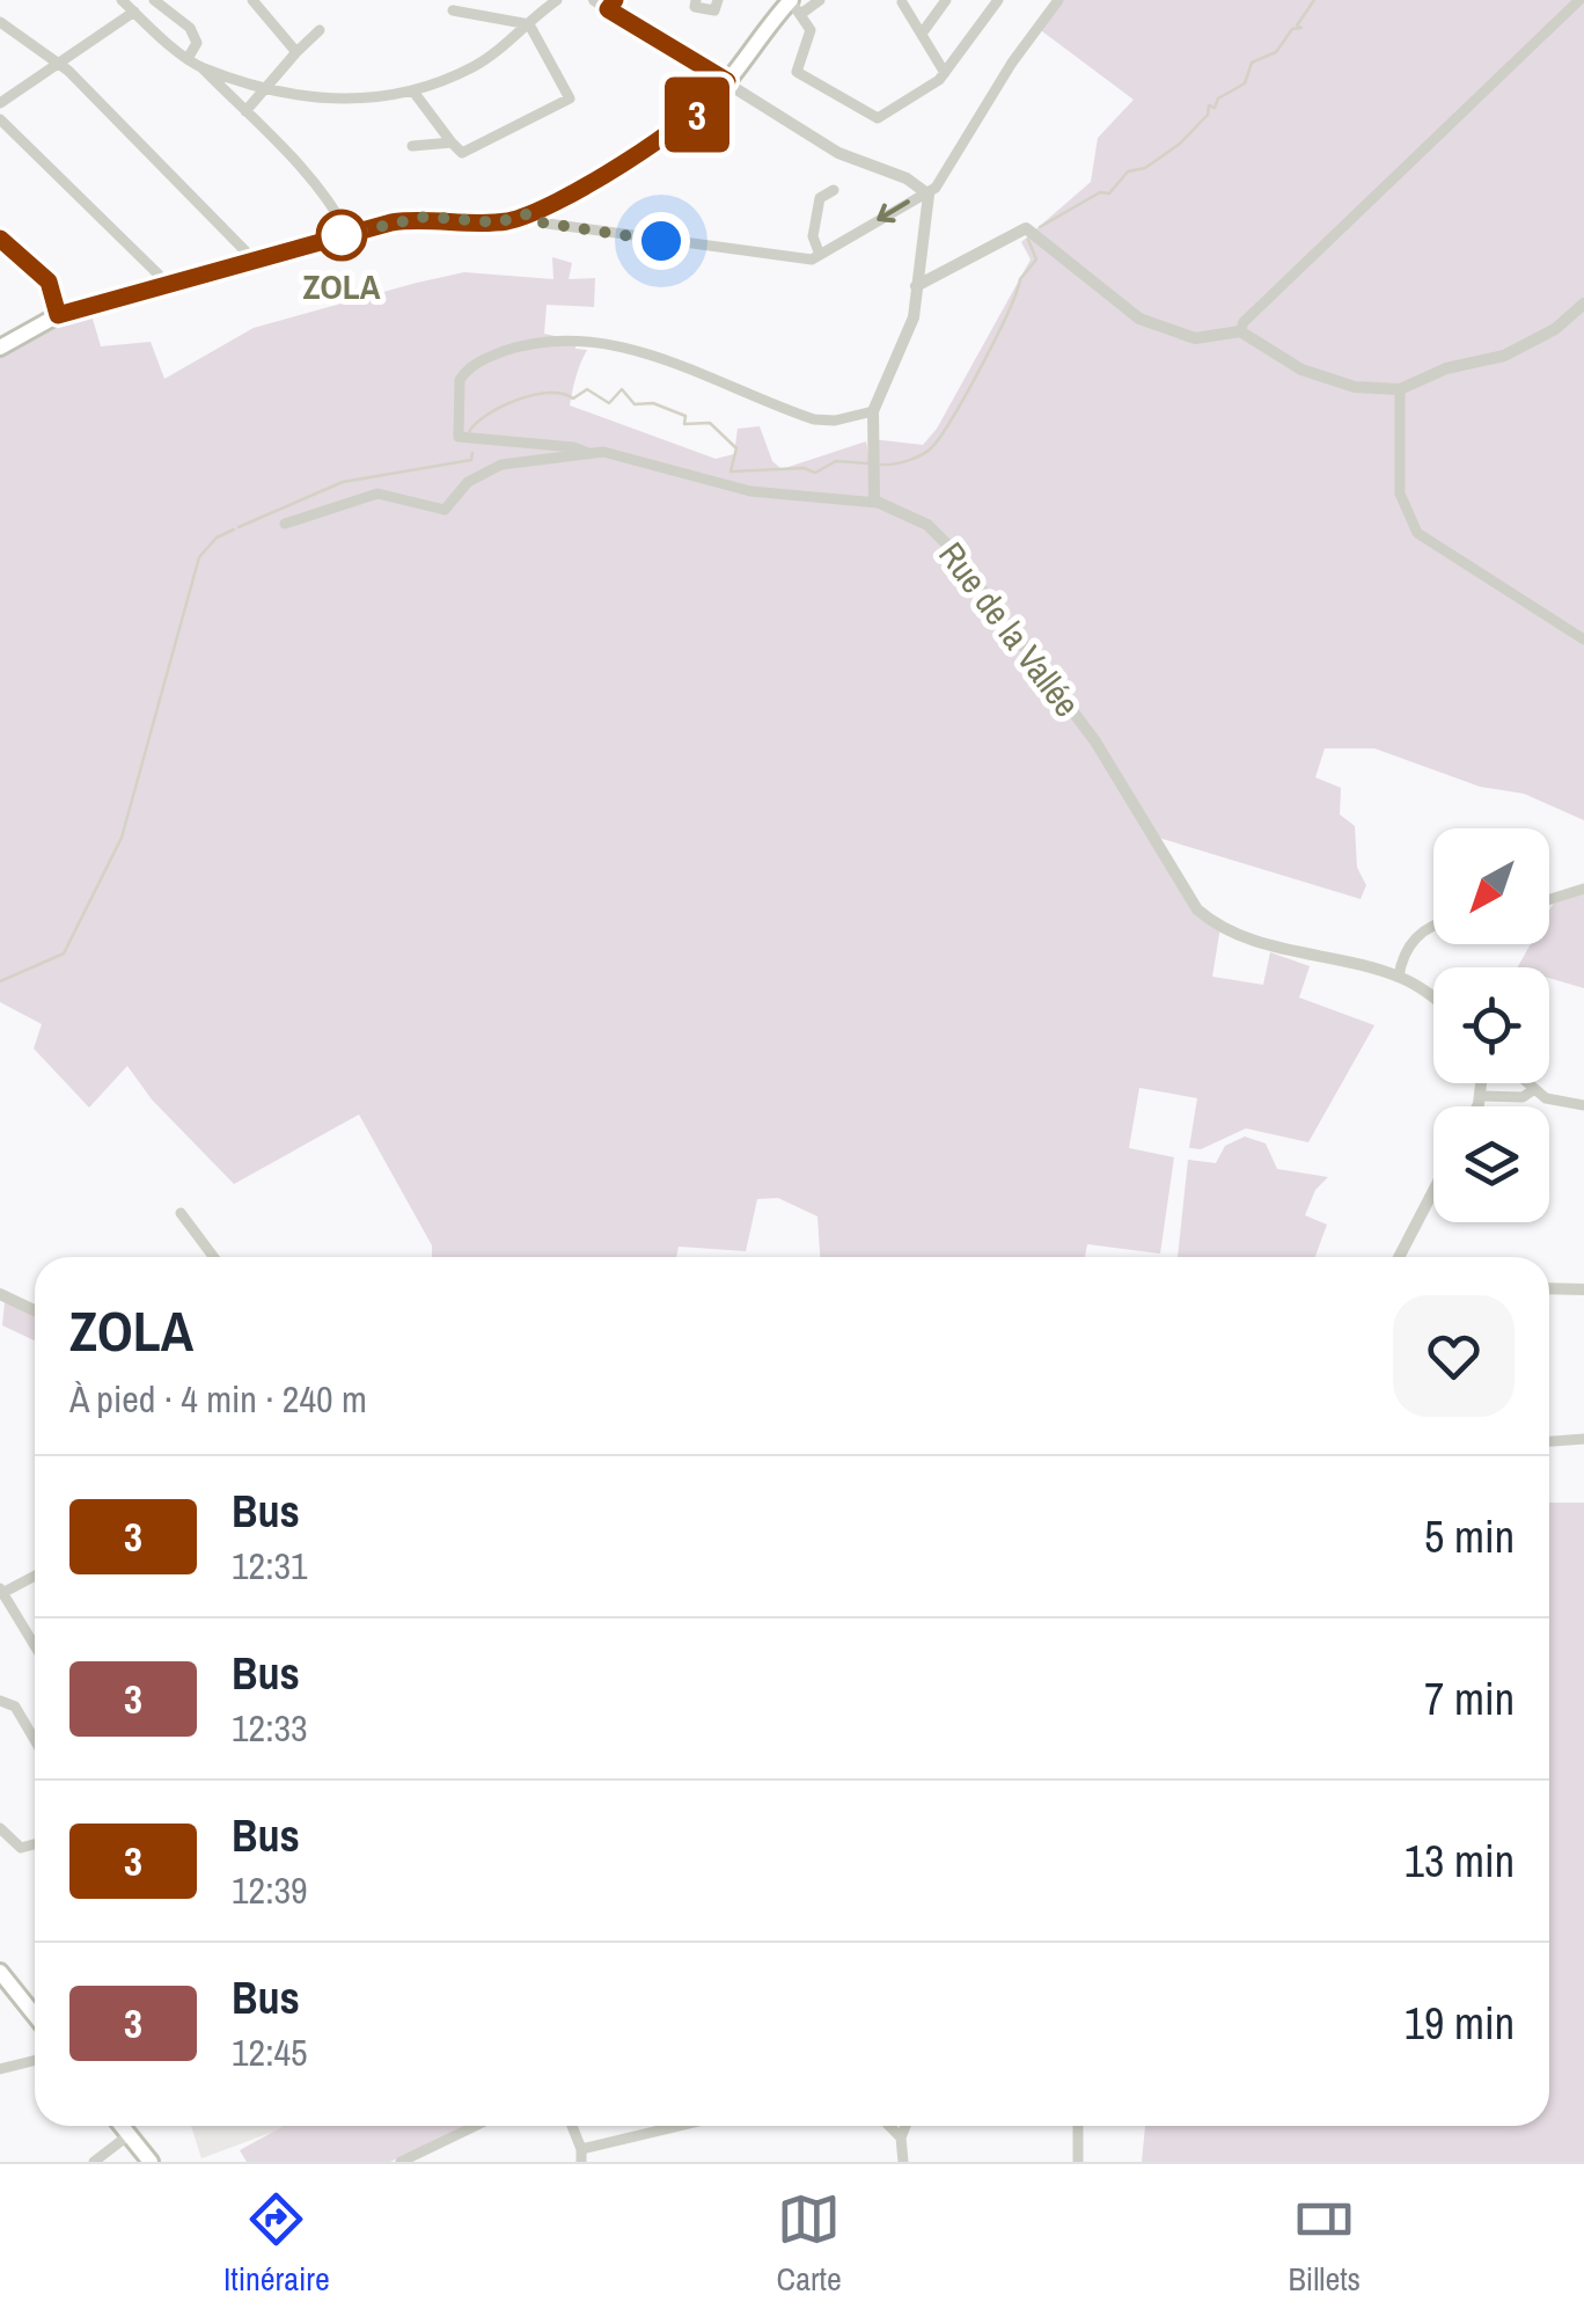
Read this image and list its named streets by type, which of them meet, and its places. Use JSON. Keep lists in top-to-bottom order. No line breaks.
{"streets":{"street":["Rue de la Vallée"]},"places":["ZOLA"],"lines":["bus line 3"],"north":"bottom left","page":{"on_map":"3","heading":["ZOLA","À pied · 4 min · 240 m"],"list":[{"mark":"3","name":"Bus","note":"12:31","value":"5 min"},{"mark":"3","name":"Bus","note":"12:33","value":"7 min"},{"mark":"3","name":"Bus","note":"12:39","value":"13 min"},{"mark":"3","name":"Bus","note":"12:45","value":"19 min"}],"tabs":["Itinéraire","Carte","Billets"]}}
